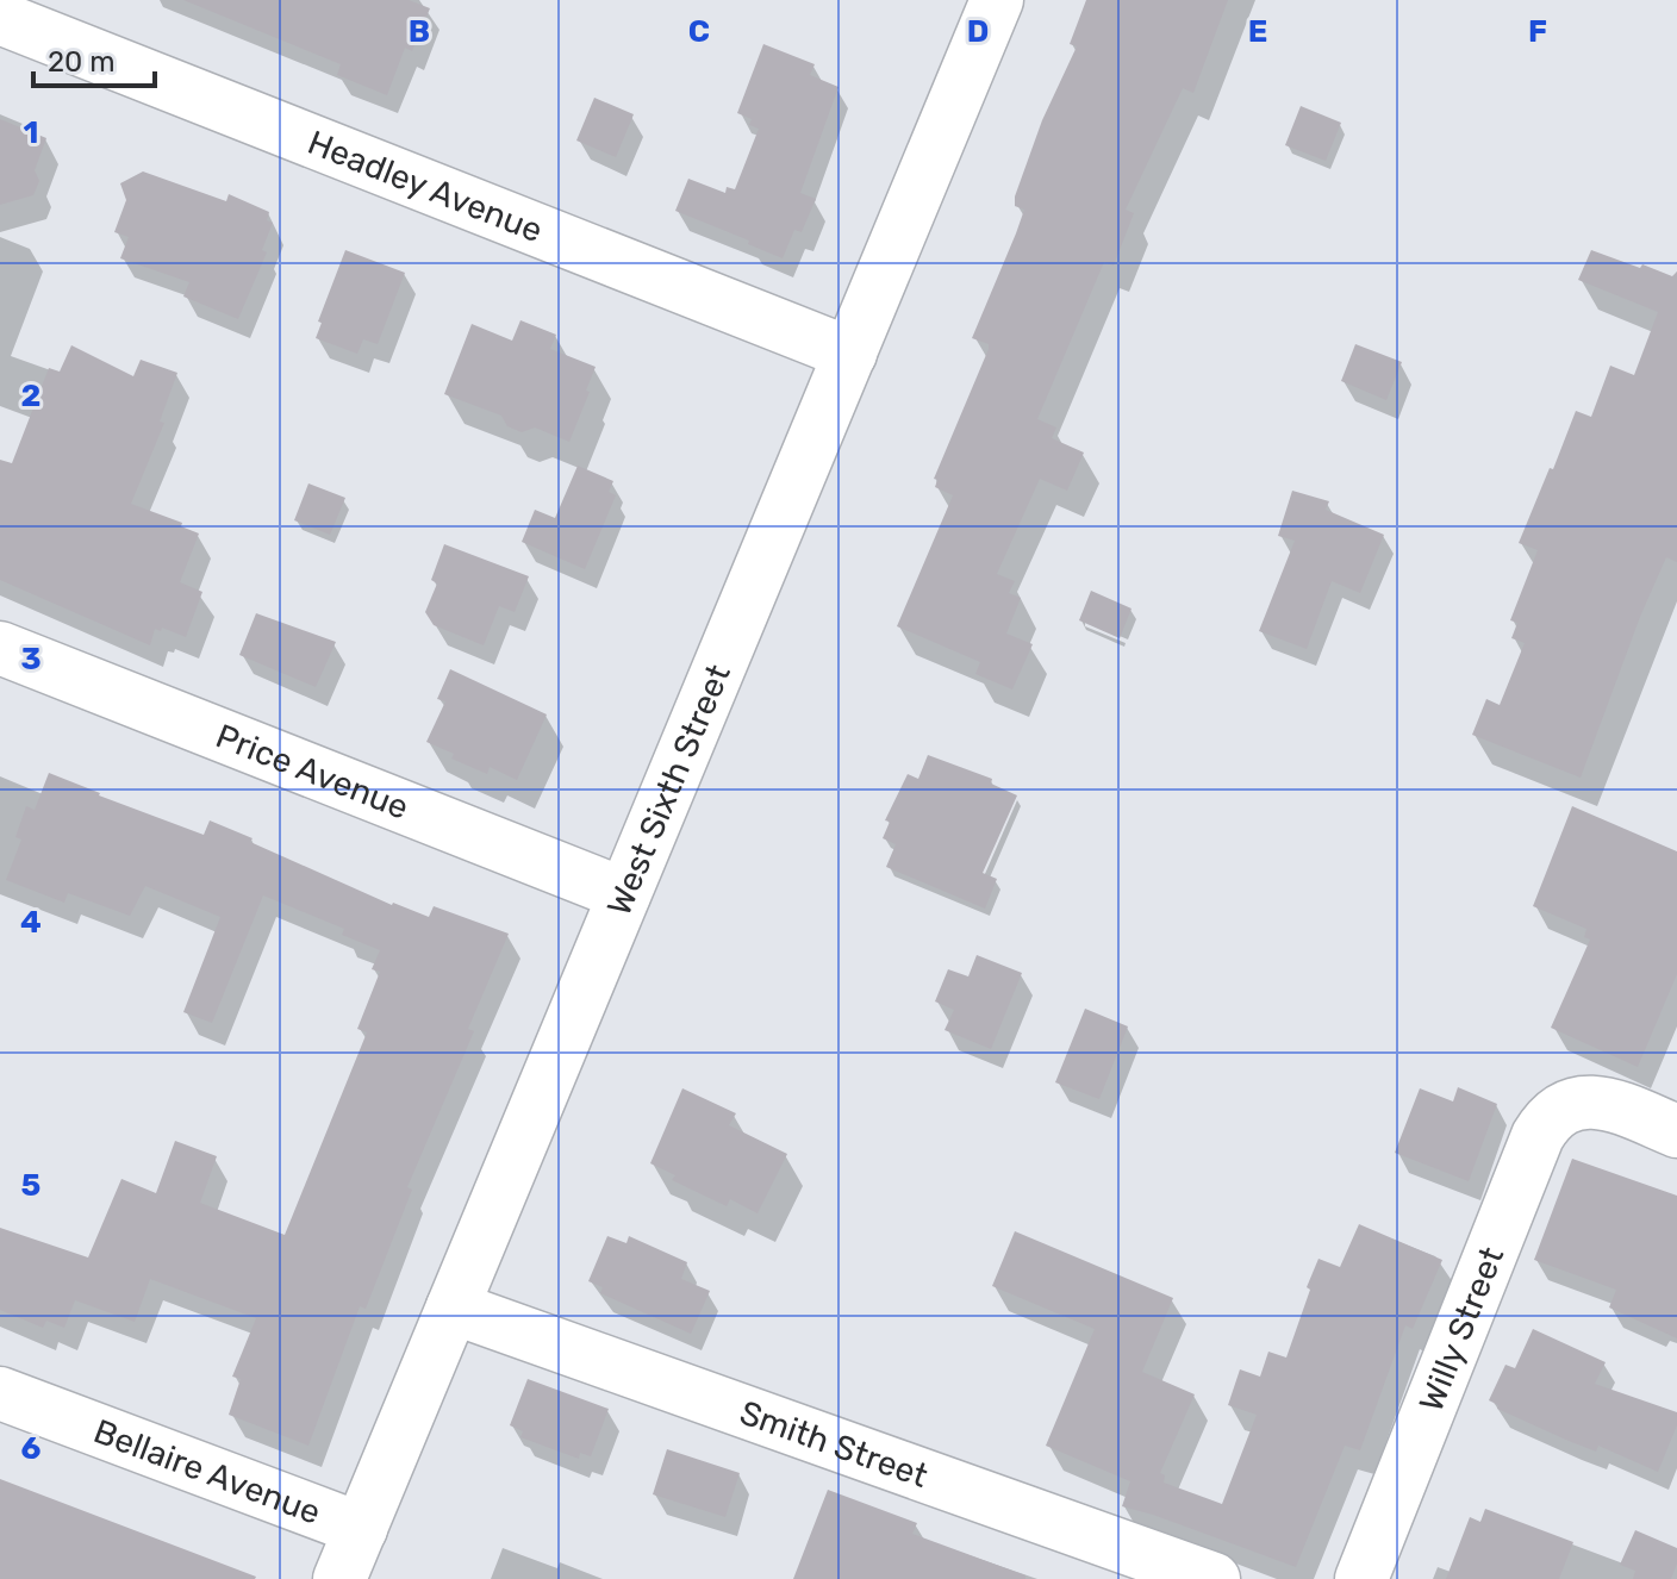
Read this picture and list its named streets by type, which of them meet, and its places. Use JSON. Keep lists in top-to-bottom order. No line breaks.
{"streets":{"street":["Headley Avenue","Price Avenue","West Sixth Street","Willy Street","Smith Street","Bellaire Avenue"]},"crossings":[["Headley Avenue","West Sixth Street"],["Price Avenue","West Sixth Street"],["West Sixth Street","Smith Street"],["West Sixth Street","Bellaire Avenue"]],"scale_bar":"20 m","grid":{"columns":["B","C","D","E","F"],"rows":["1","2","3","4","5","6"]}}
